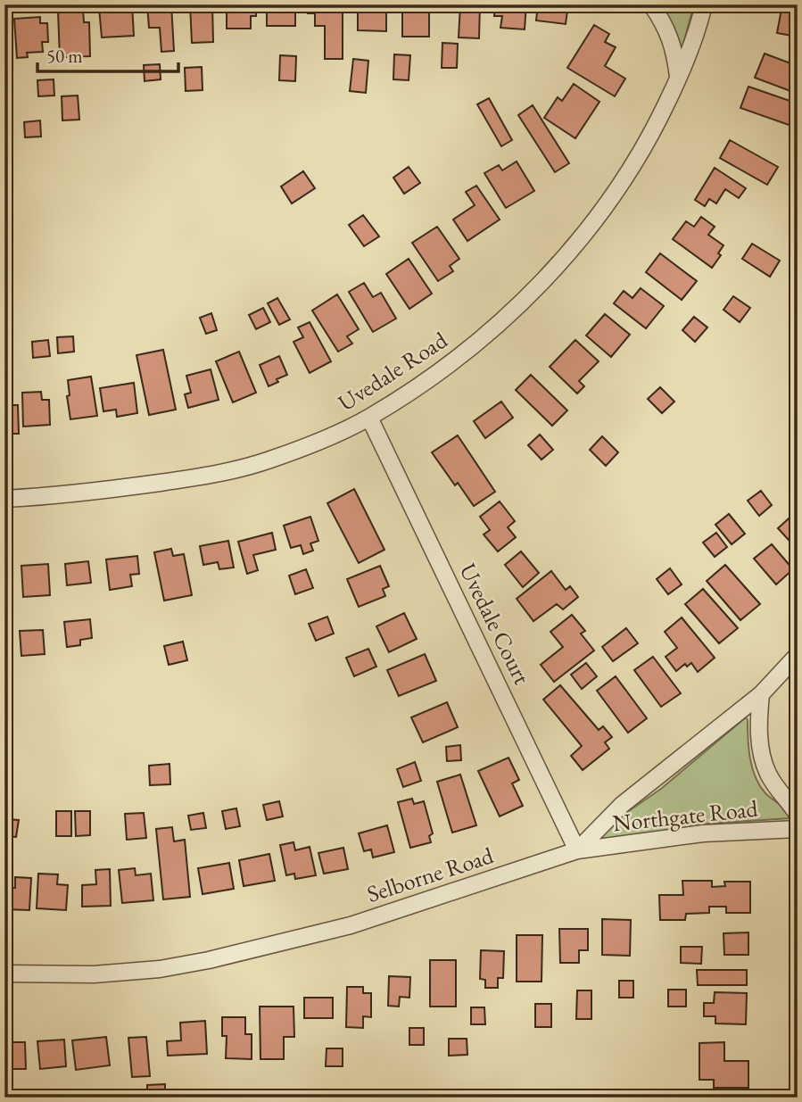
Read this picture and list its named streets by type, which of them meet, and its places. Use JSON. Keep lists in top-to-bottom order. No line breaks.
{"streets":{"street":["Uvedale Road","Uvedale Court","Northgate Road","Selborne Road"]},"crossings":[["Uvedale Road","Uvedale Court"],["Uvedale Court","Northgate Road"],["Uvedale Court","Selborne Road"],["Northgate Road","Selborne Road"]],"scale_bar":"50 m"}
